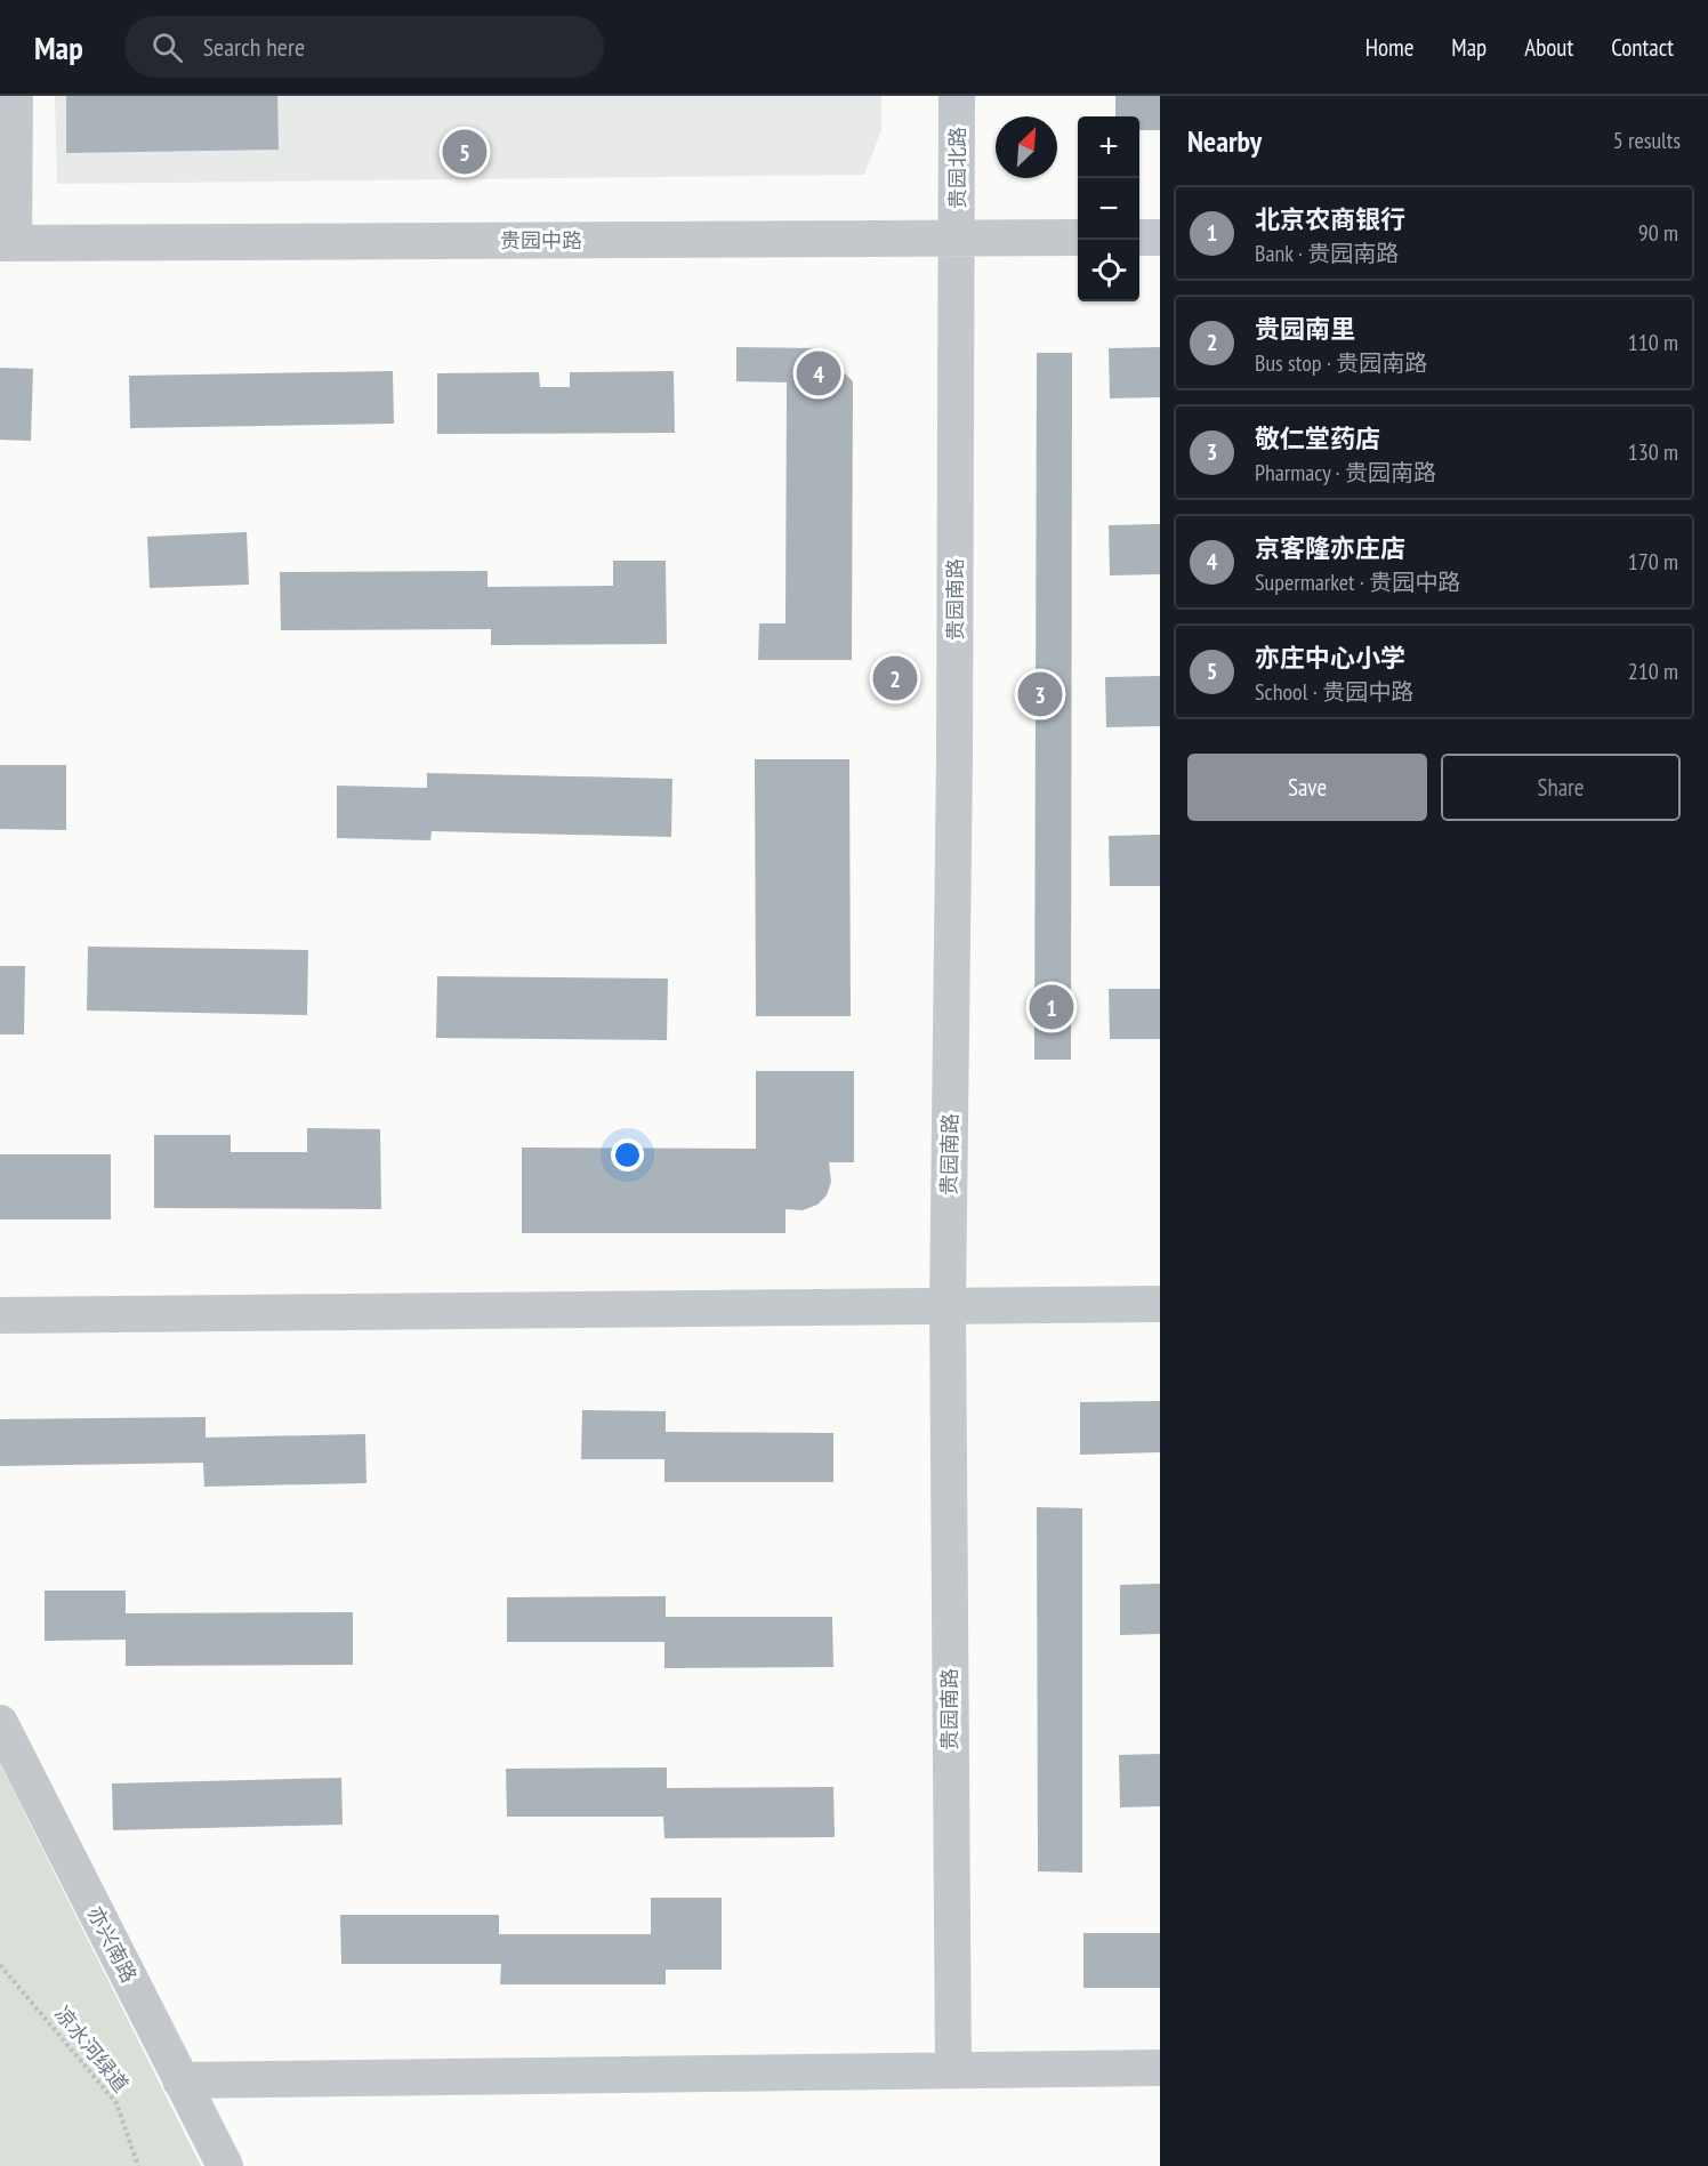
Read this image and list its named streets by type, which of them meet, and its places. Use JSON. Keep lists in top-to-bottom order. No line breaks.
{"streets":{"street":["贵园北路","贵园中路","贵园南路","亦兴南路"],"path":["凉水河绿道"]},"crossings":[["贵园北路","贵园中路"],["贵园北路","贵园南路"],["贵园中路","贵园南路"]],"north":"top right","page":{"header":"Map","search":"Search here","nav":["Home","Map","About","Contact"],"heading":["Nearby","5 results"],"map_buttons":["+","−"],"pins":["5","4","2","3","1"],"list":[{"mark":"1","name":"北京农商银行","note":"Bank · 贵园南路","value":"90 m"},{"mark":"2","name":"贵园南里","note":"Bus stop · 贵园南路","value":"110 m"},{"mark":"3","name":"敬仁堂药店","note":"Pharmacy · 贵园南路","value":"130 m"},{"mark":"4","name":"京客隆亦庄店","note":"Supermarket · 贵园中路","value":"170 m"},{"mark":"5","name":"亦庄中心小学","note":"School · 贵园中路","value":"210 m"}],"buttons":["Save","Share"]}}
